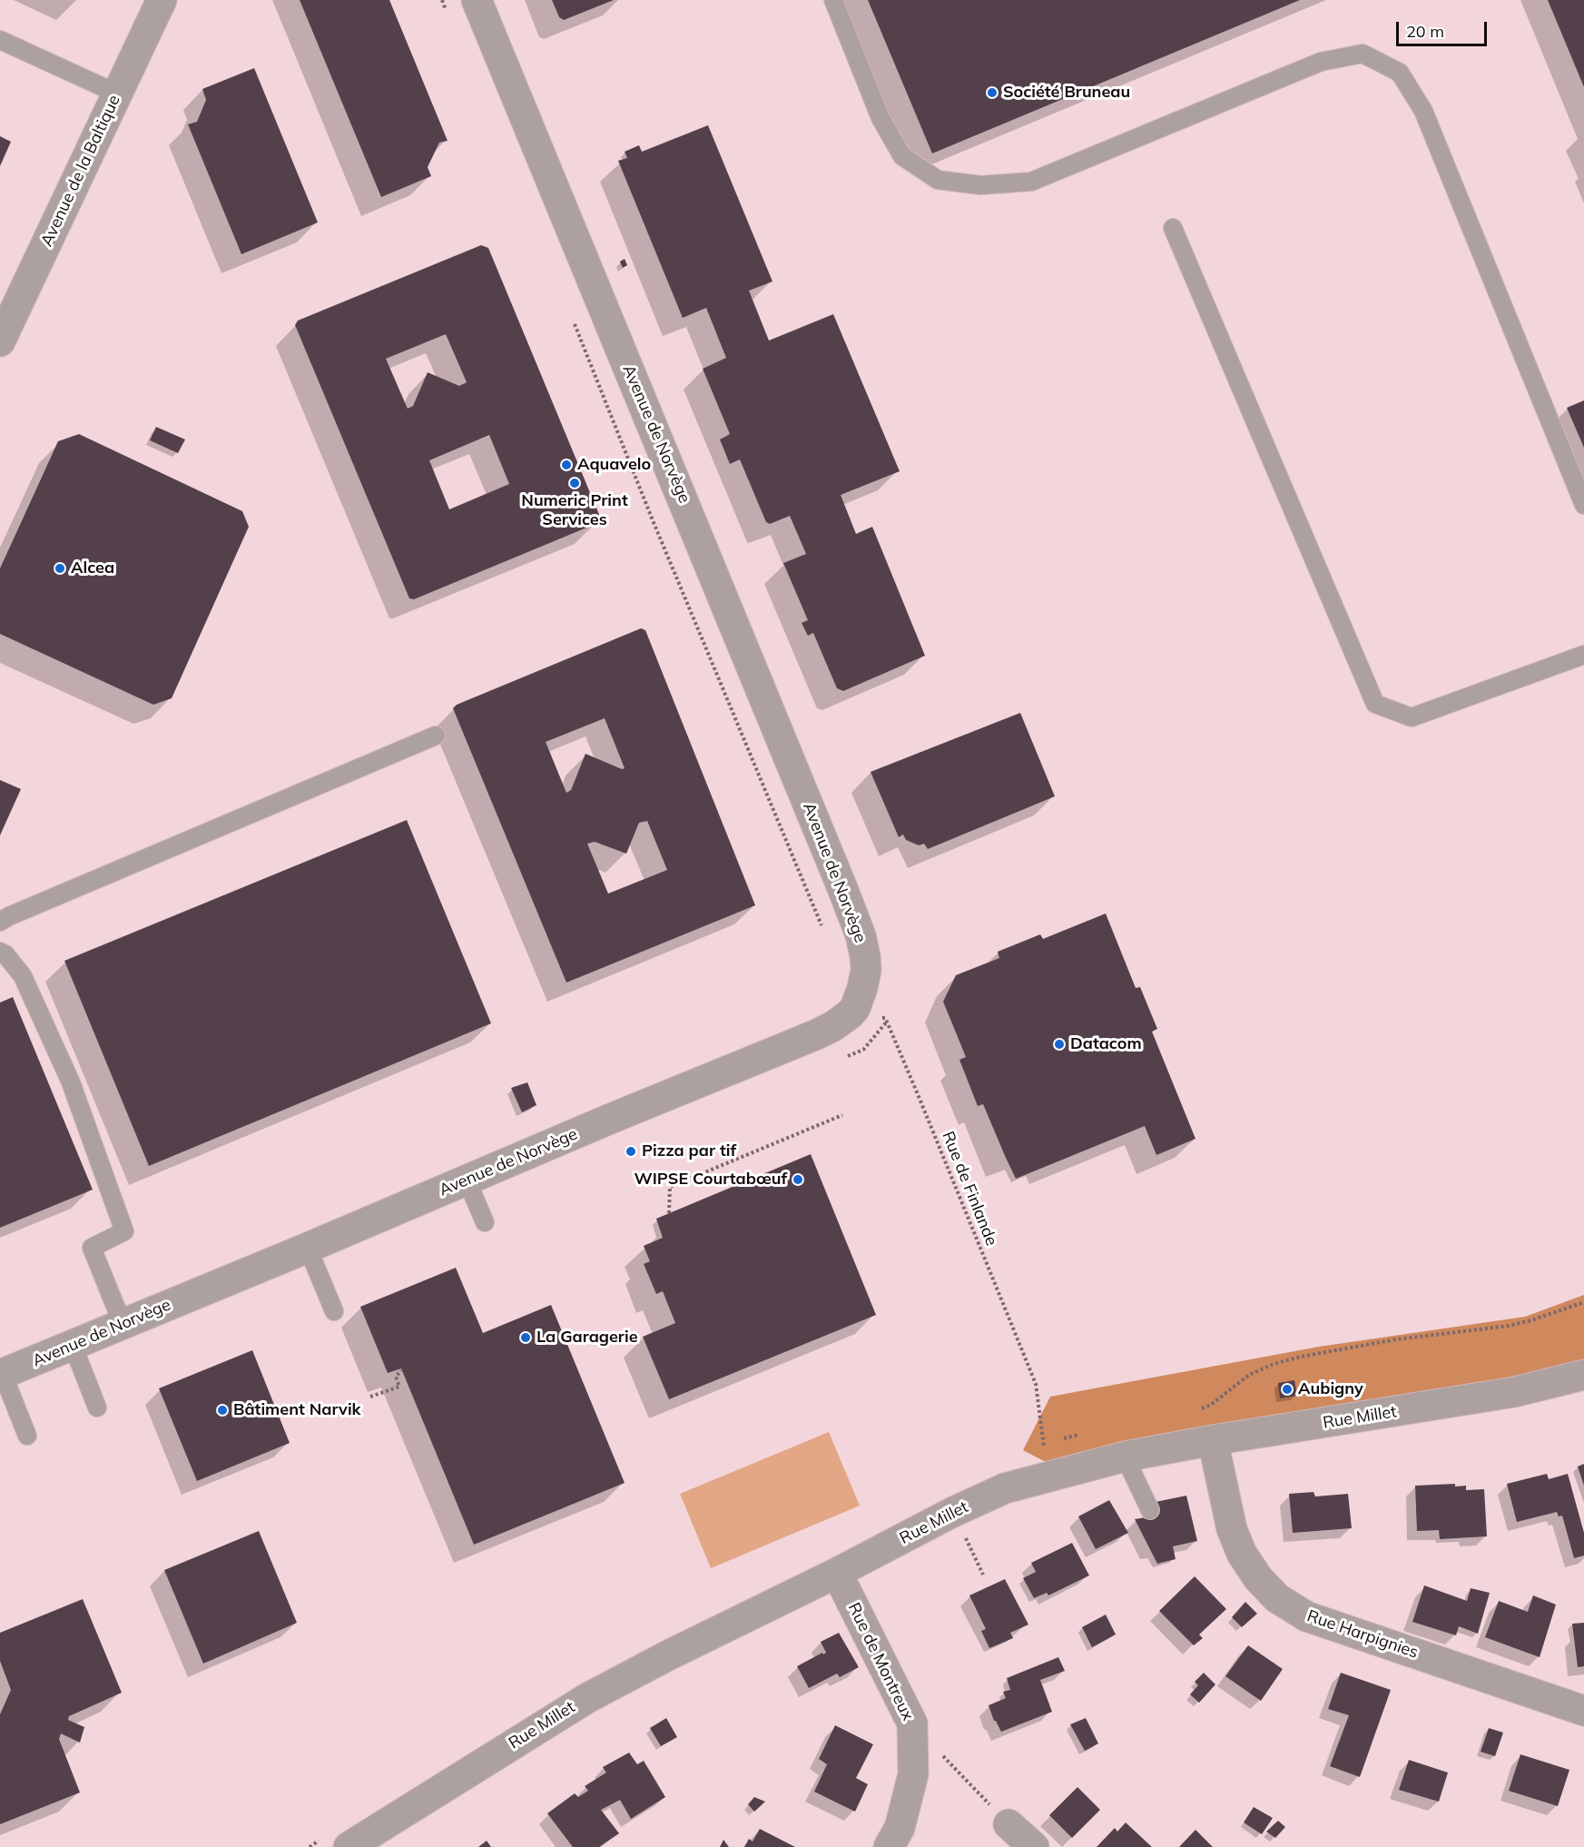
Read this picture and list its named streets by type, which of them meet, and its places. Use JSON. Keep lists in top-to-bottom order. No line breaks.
{"streets":{"street":["Avenue de la Baltique","Avenue de Norvège","Rue Millet","Rue Harpignies","Rue de Montreux"],"path":["Rue de Finlande"]},"crossings":[["Avenue de Norvège","Rue de Finlande"],["Rue de Finlande","Rue Millet"],["Rue Millet","Rue Harpignies"],["Rue Millet","Rue de Montreux"]],"places":["Société Bruneau","Aquavelo","Numeric Print Services","Alcea","Datacom","Pizza par tif","WIPSE Courtabœuf","La Garagerie","Aubigny","Bâtiment Narvik"],"scale_bar":"20 m"}
